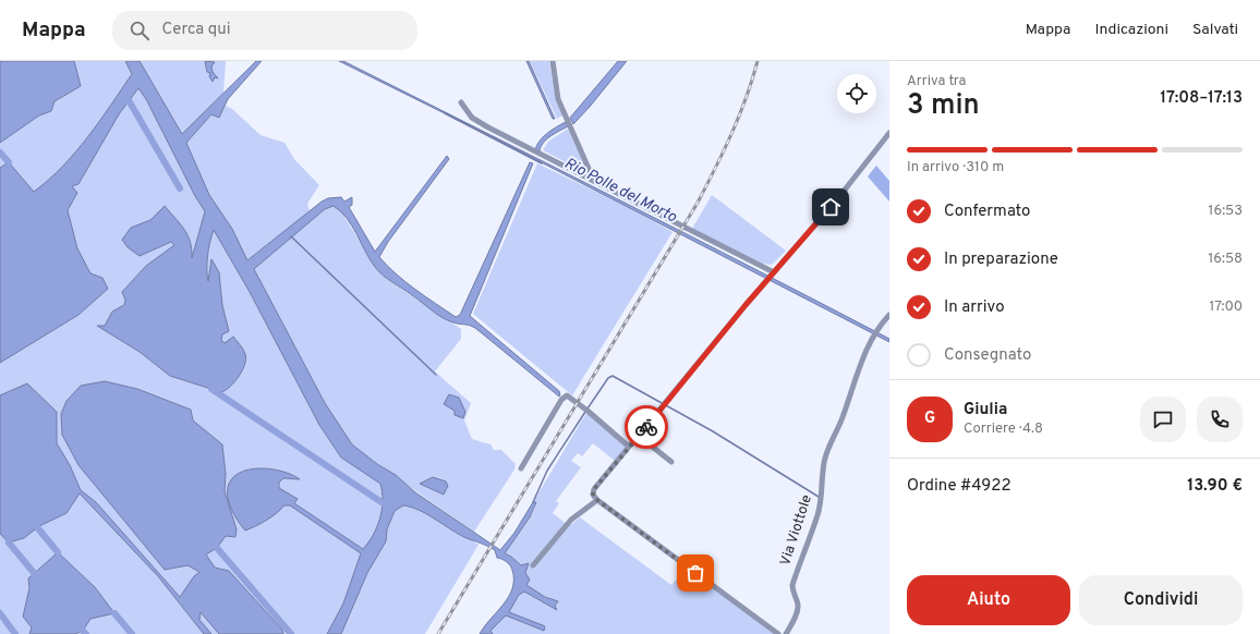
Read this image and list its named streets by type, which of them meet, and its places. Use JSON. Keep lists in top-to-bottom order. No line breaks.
{"streets":{"street":["Via Viottole"]},"water":["Rio Polle del Morto"],"page":{"header":"Mappa","search":"Cerca qui","nav":["Mappa","Indicazioni","Salvati"],"heading":["3 min","Arriva tra","17:08–17:13"],"panel":["Giulia","Corriere · 4.8","Ordine #4922","13.90 €"],"bar":"In arrivo · 310 m","list":[["Confermato","16:53"],["In preparazione","16:58"],["In arrivo","17:00"],"Consegnato"],"round":"G","buttons":["Aiuto","Condividi"]}}
